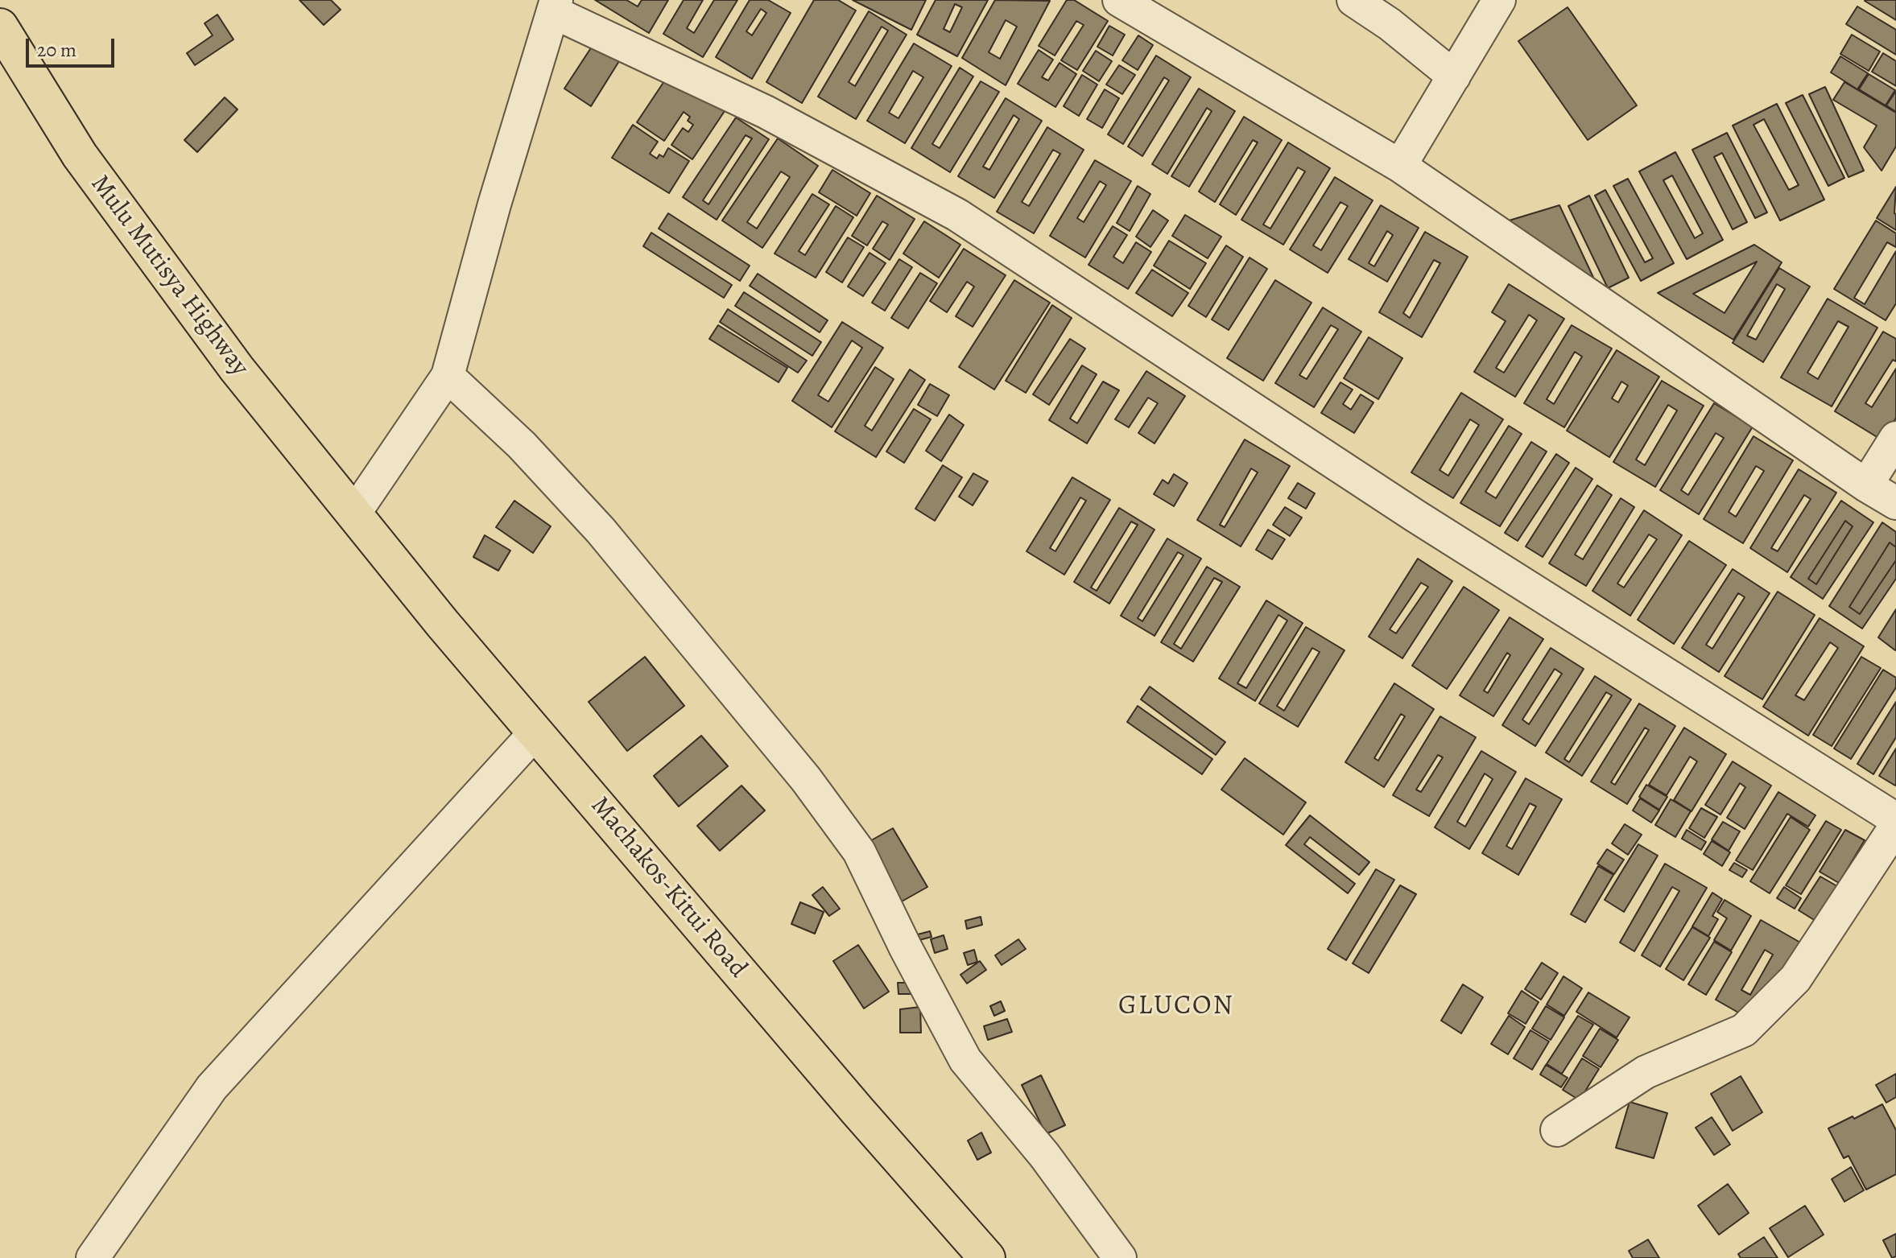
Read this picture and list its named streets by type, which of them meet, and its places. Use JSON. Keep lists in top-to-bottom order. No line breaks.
{"streets":{"highway":["Mulu Mutisya Highway","Machakos-Kitui Road"]},"crossings":[["Mulu Mutisya Highway","Machakos-Kitui Road"]],"districts":["GLUCON"],"scale_bar":"20 m"}
